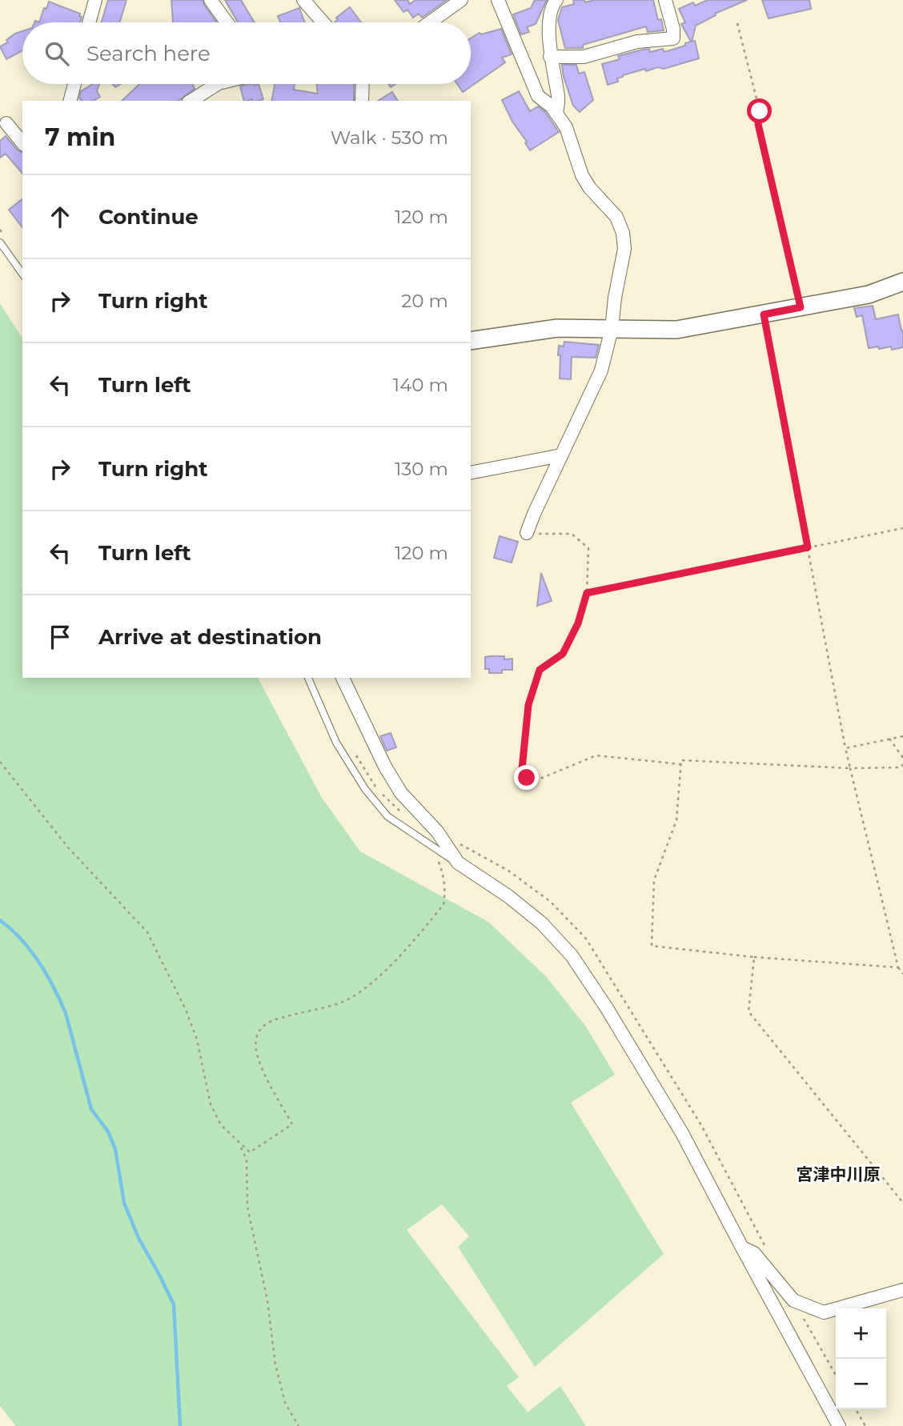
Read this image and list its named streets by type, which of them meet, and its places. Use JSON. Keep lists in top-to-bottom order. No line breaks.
{"districts":["宮津中川原"],"page":{"search":"Search here","heading":["7 min","Walk · 530 m"],"list":[["Continue","120 m"],["Turn right","20 m"],["Turn left","140 m"],["Turn right","130 m"],["Turn left","120 m"],"Arrive at destination"],"map_buttons":["+","−"]}}
